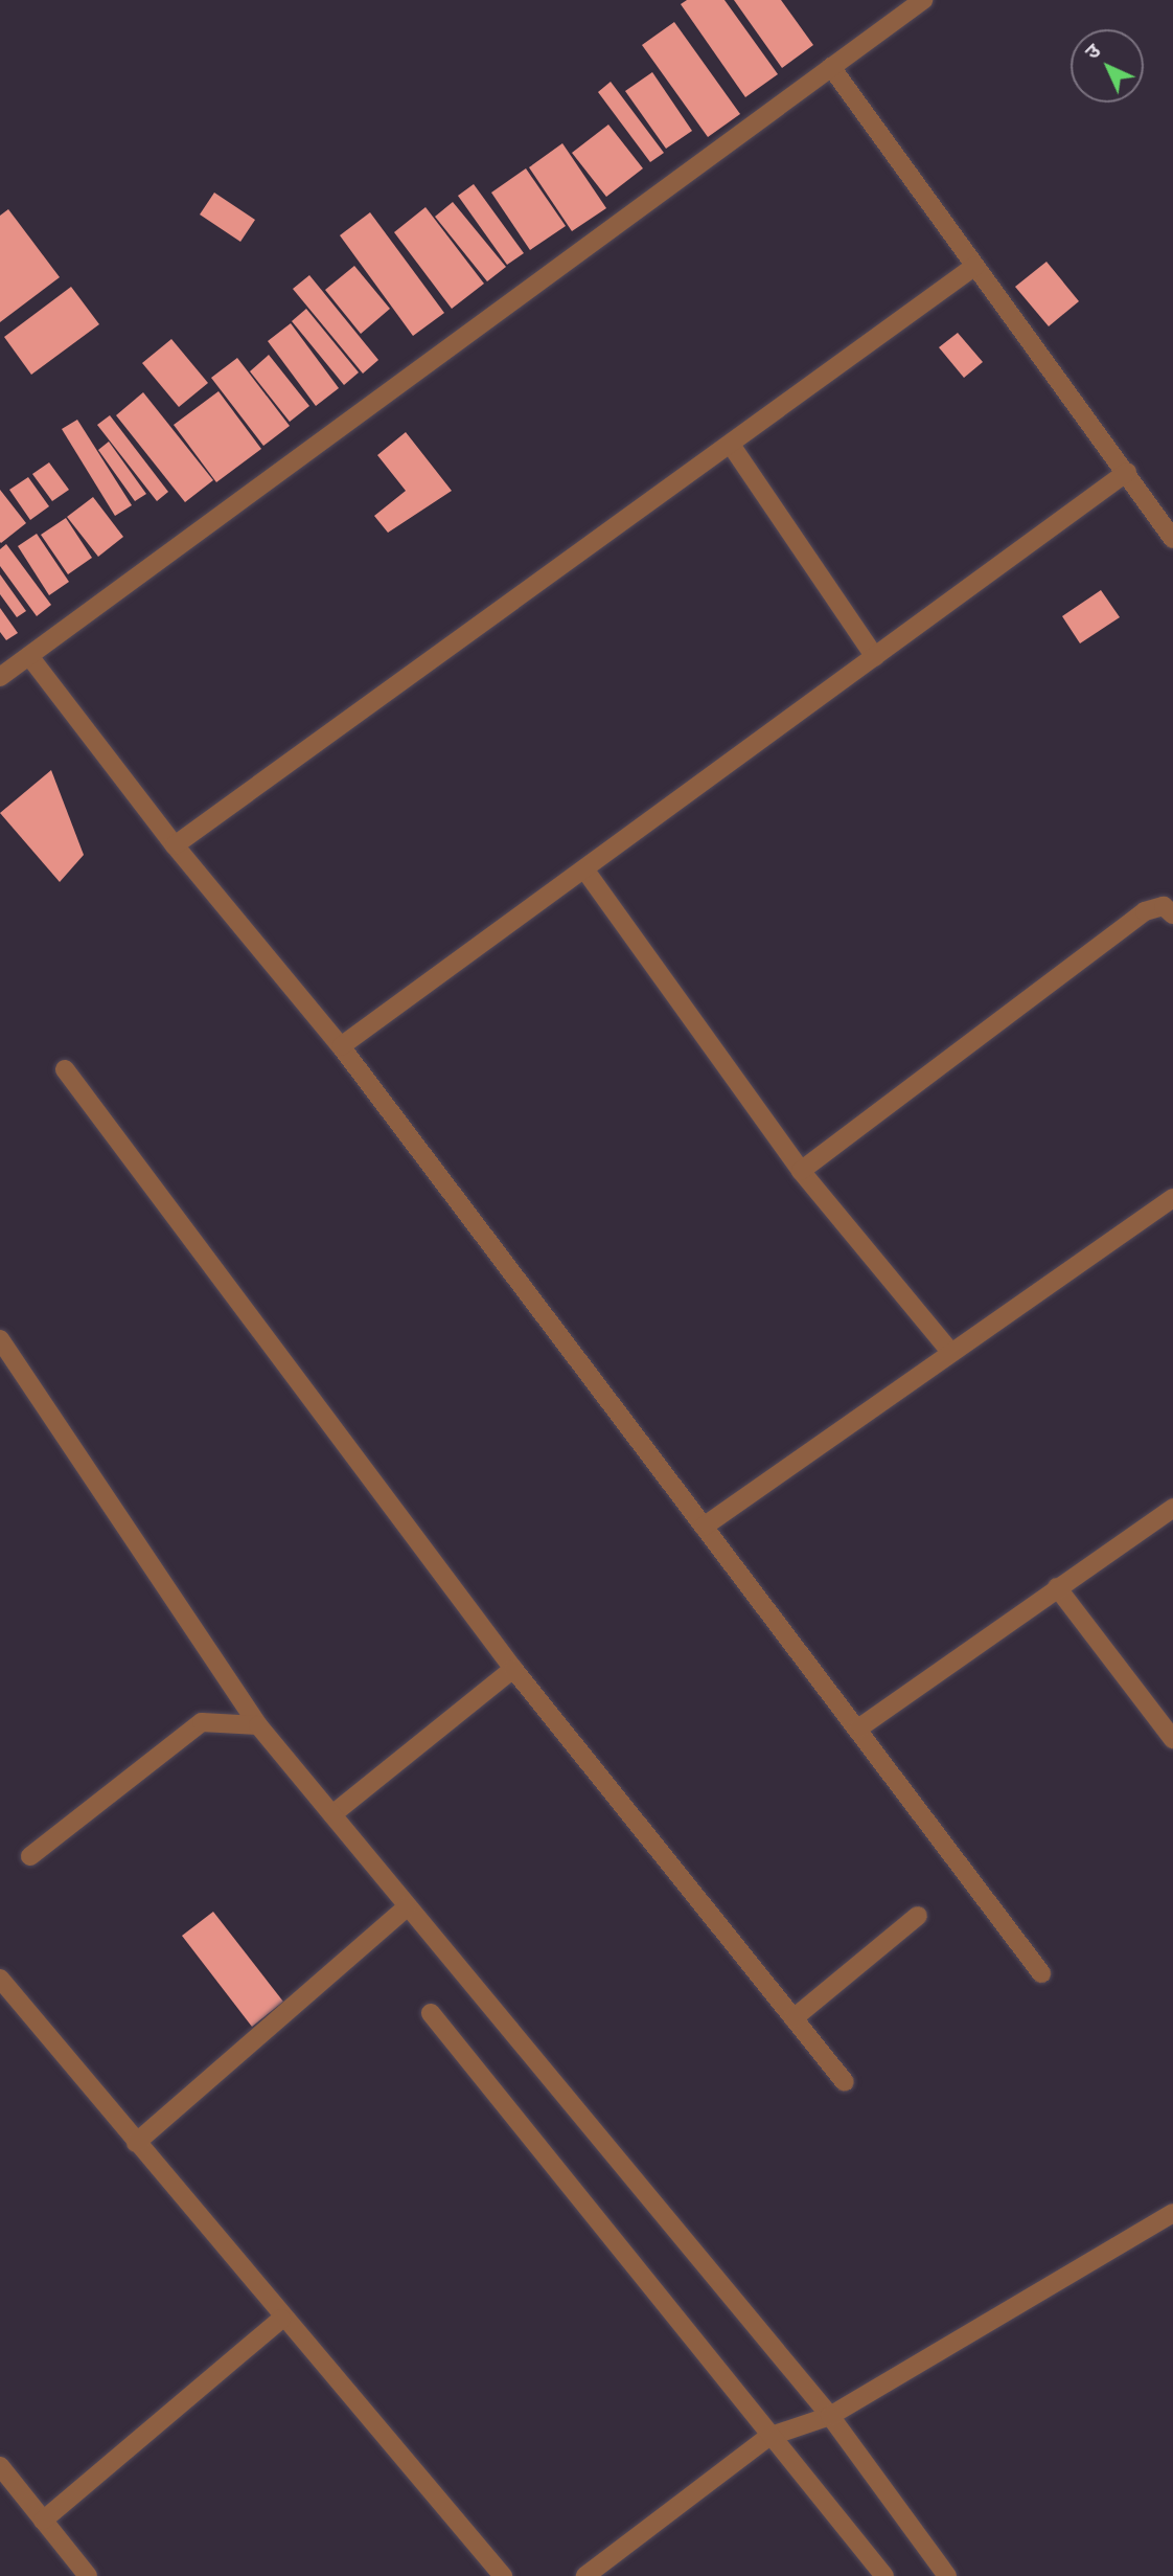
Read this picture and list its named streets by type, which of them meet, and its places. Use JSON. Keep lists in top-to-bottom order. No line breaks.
{"north":"top left"}
